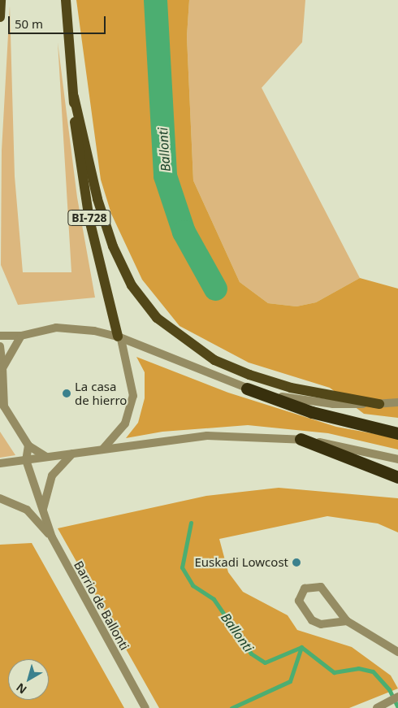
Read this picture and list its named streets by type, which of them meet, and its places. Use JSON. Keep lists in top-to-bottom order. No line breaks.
{"streets":{"main road":["BI-728"],"street":["Barrio de Ballonti"]},"water":["Ballonti"],"places":["La casa de hierro","Euskadi Lowcost"],"scale_bar":"50 m","north":"bottom left"}
